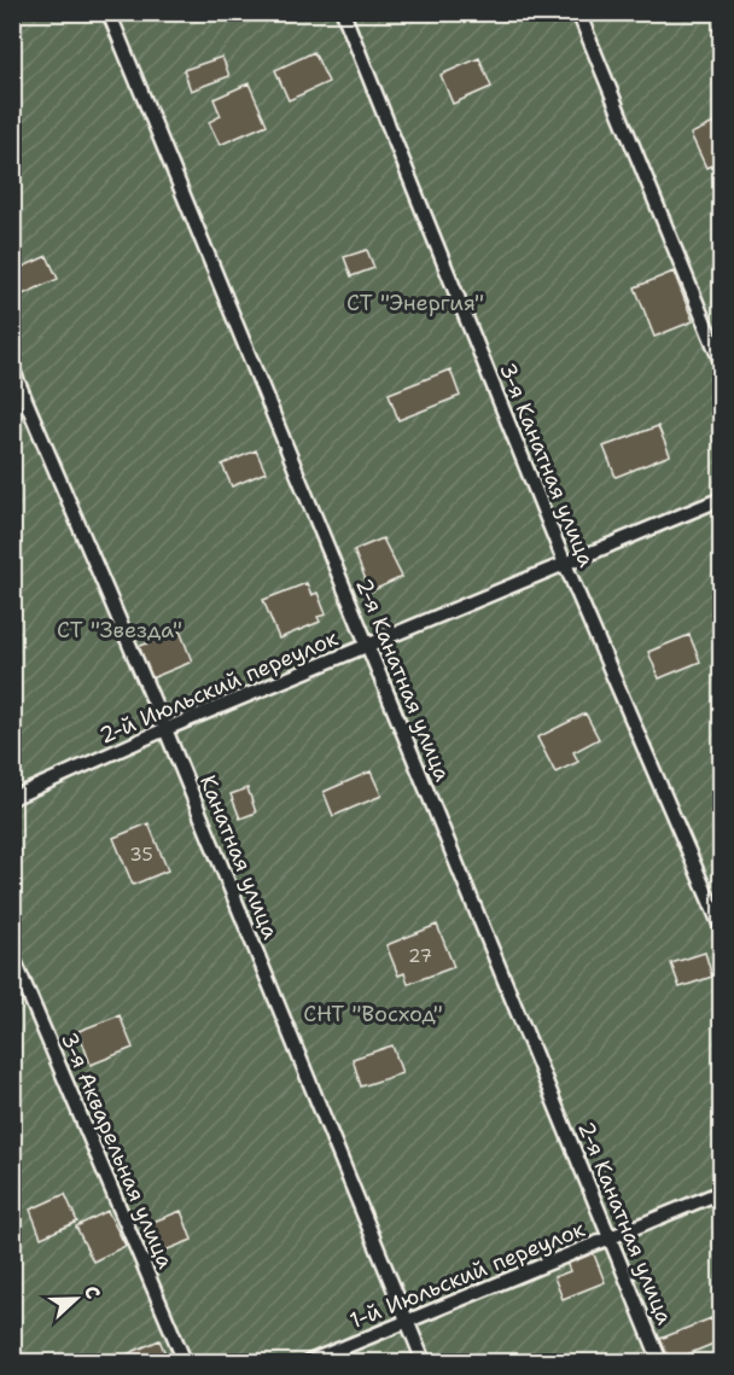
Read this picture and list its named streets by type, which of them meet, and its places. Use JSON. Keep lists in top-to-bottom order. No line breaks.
{"streets":{"lane":["3-я Канатная улица","2-я Канатная улица","2-й Июльский переулок","Канатная улица","3-я Акварельная улица","1-й Июльский переулок"]},"crossings":[["3-я Канатная улица","2-й Июльский переулок"],["2-я Канатная улица","2-й Июльский переулок"],["2-я Канатная улица","1-й Июльский переулок"],["2-й Июльский переулок","Канатная улица"],["Канатная улица","1-й Июльский переулок"]],"parks":["СТ \"Энергия\"","СТ \"Звезда\"","СНТ \"Восход\""],"house_numbers":["35","27"],"north":"right"}
